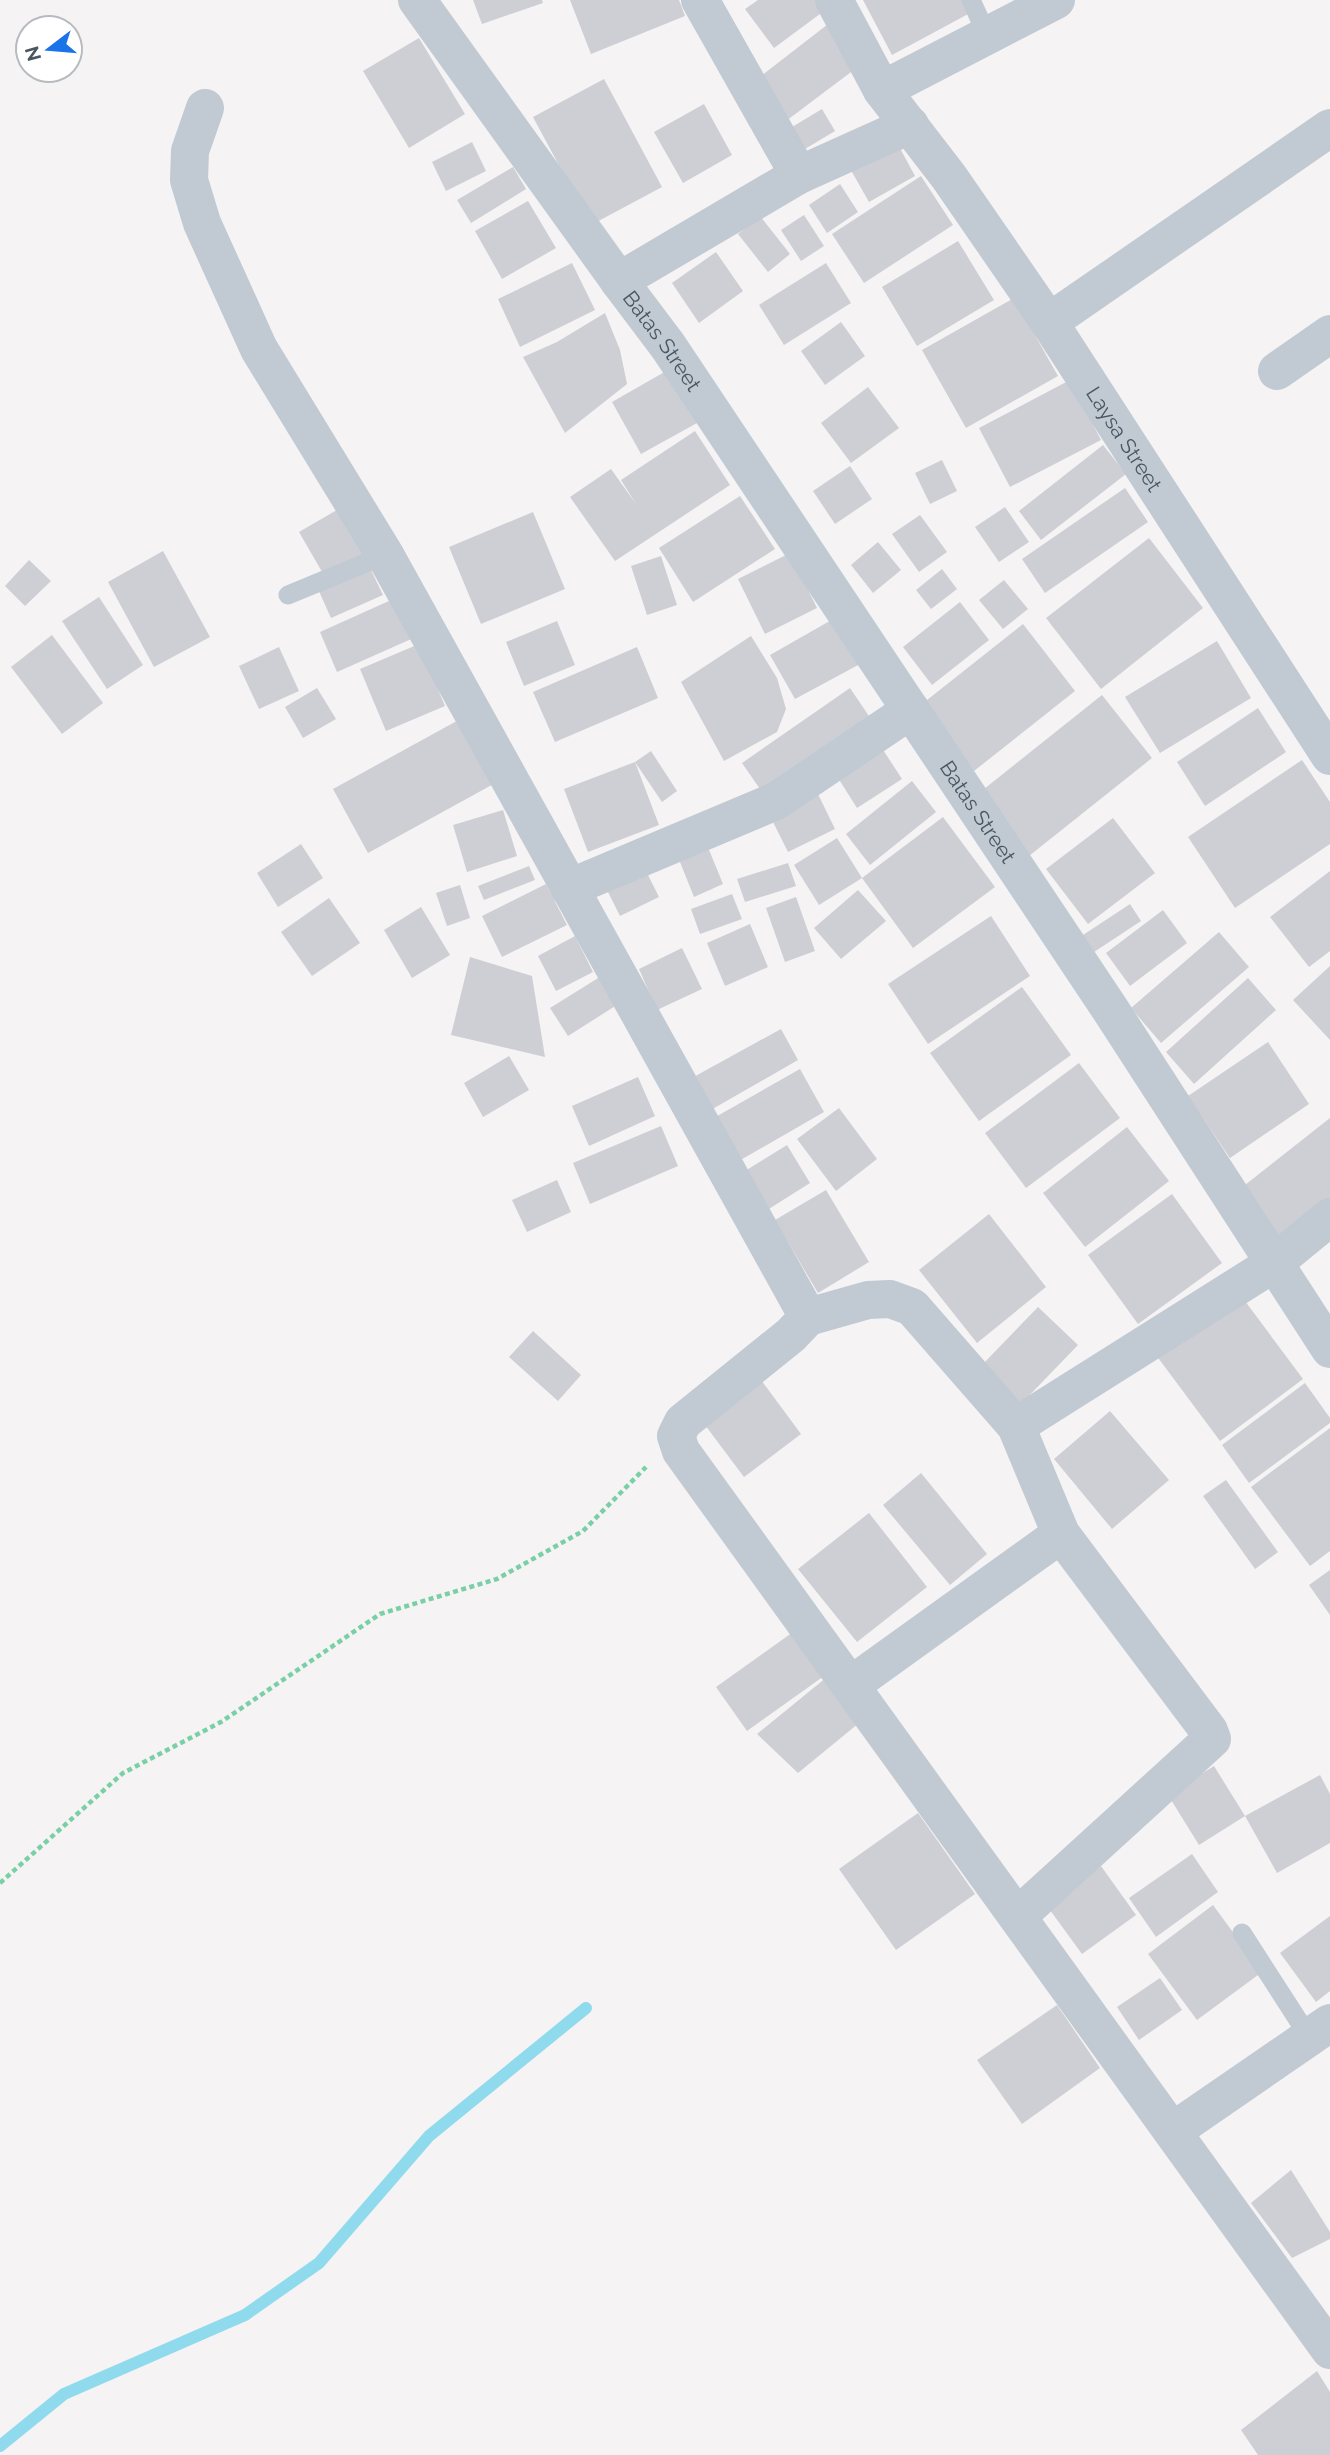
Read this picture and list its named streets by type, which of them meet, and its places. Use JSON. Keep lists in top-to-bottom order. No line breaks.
{"streets":{"street":["Batas Street","Laysa Street"]},"north":"left"}
